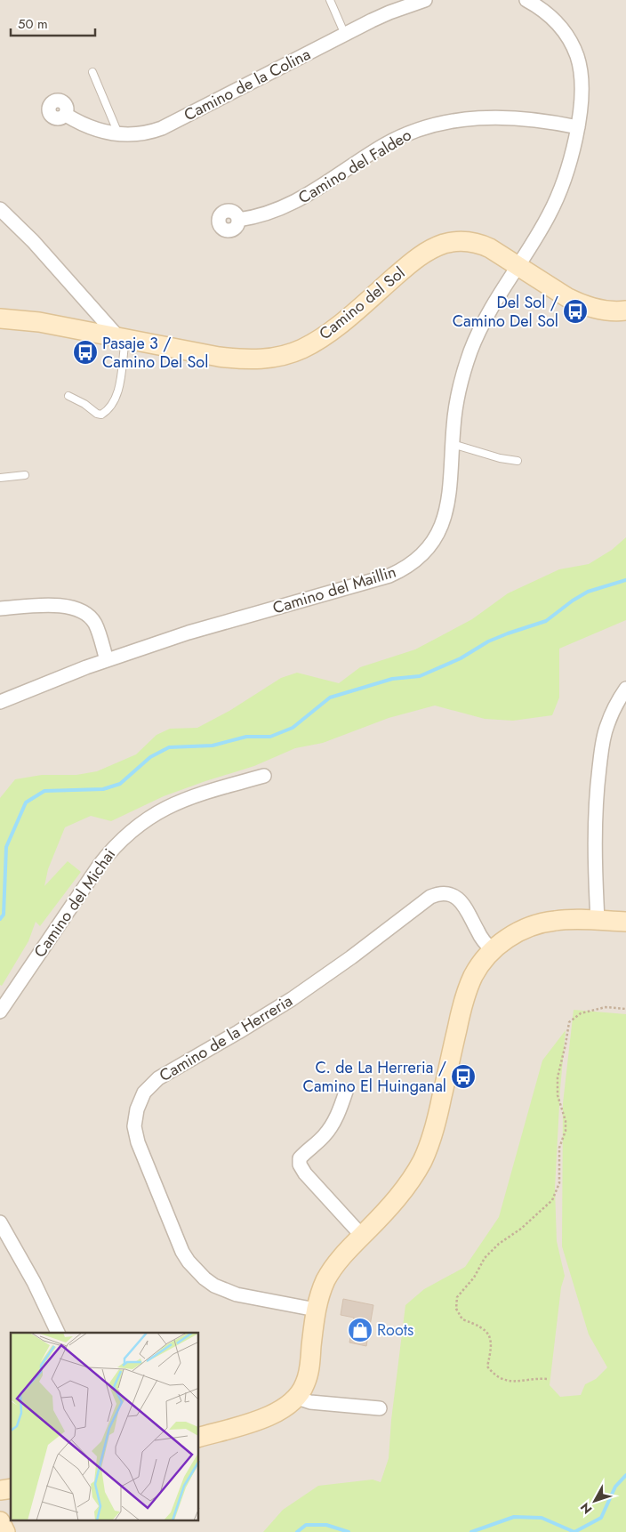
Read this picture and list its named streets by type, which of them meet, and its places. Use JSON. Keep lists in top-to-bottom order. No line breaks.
{"streets":{"street":["Camino de la Colina","Camino del Faldeo","Camino del Sol","Camino del Maillin","Camino del Michai","Camino de la Herreria"]},"crossings":[["Camino del Sol","Camino del Maillin"]],"places":{"bus stop":["Del Sol / Camino Del Sol","Pasaje 3 / Camino Del Sol","C. de La Herreria / Camino El Huinganal"],"shop":["Roots"]},"scale_bar":"50 m","north":"bottom left"}
